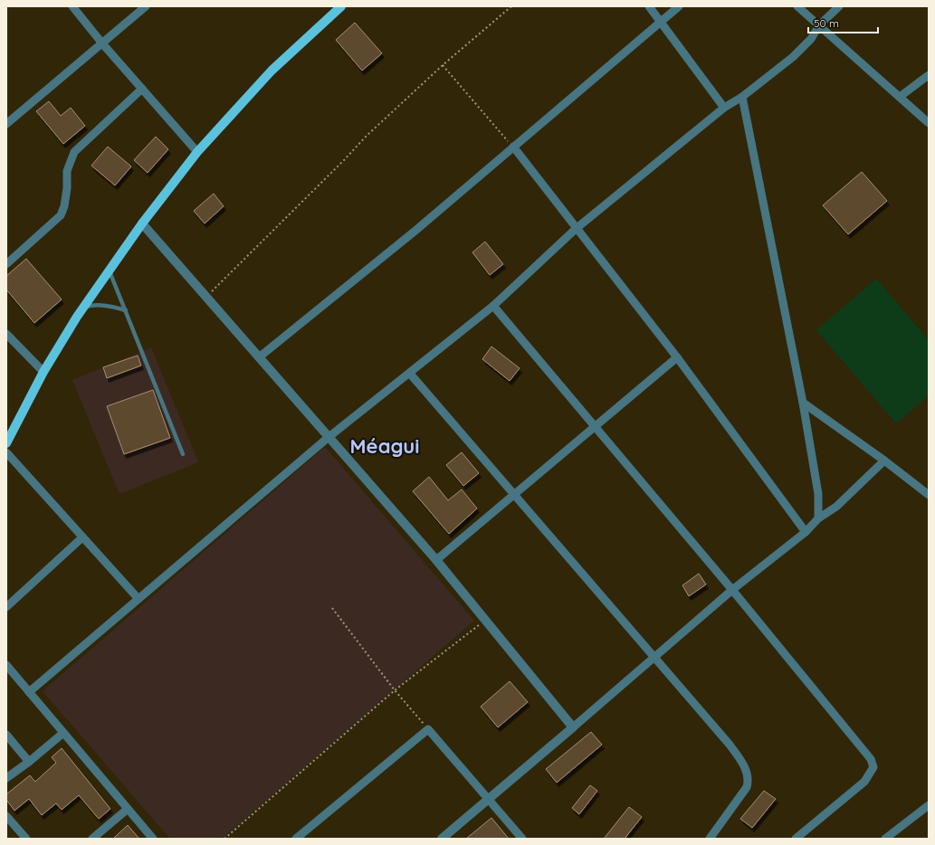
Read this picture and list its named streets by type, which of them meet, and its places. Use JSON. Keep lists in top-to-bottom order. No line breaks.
{"districts":["Méagui"],"scale_bar":"50 m"}
